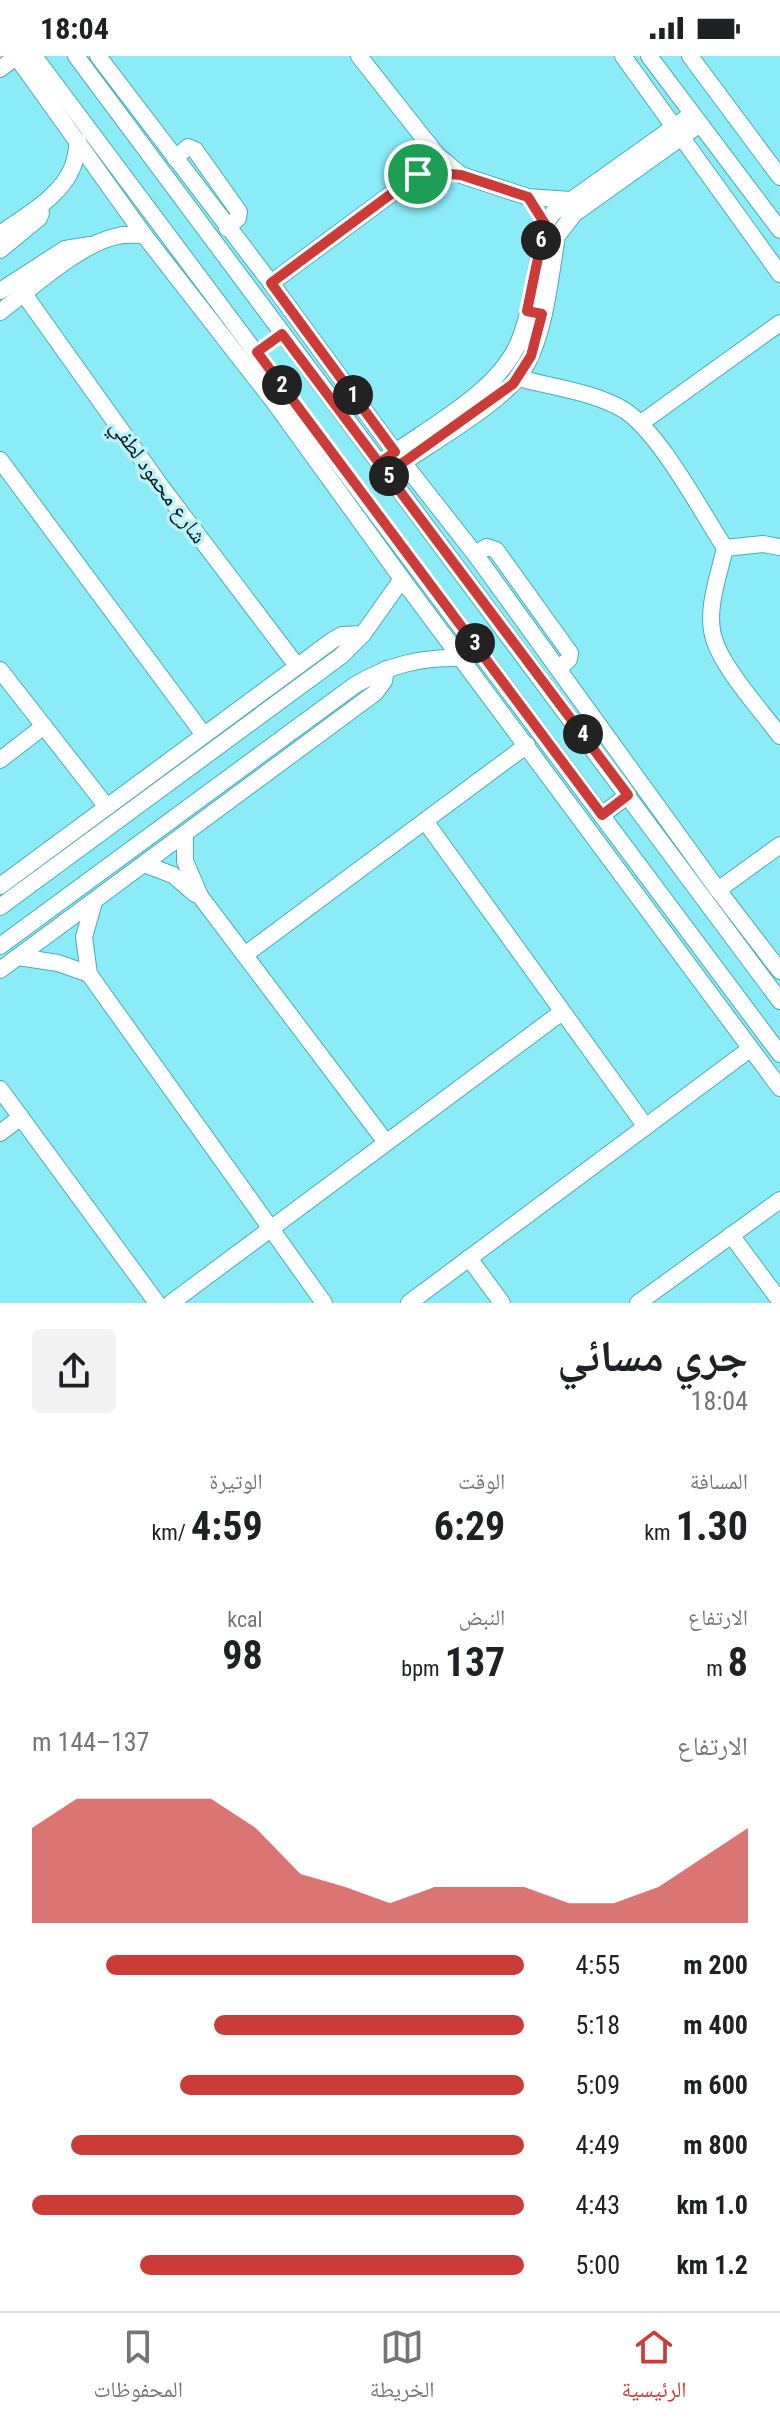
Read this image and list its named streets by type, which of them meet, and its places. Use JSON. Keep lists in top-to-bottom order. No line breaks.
{"streets":{"street":["شارع محمود لطفي"]},"page":{"status":"18:04","pins":["6","2","1","5","3","4"],"heading":["جري مسائي","18:04"],"stats":[["المسافة","1.30 km"],["الوقت","6:29"],["الوتيرة","4:59 /km"],["الارتفاع","8 m"],["النبض","137 bpm"],["kcal","98"]],"chart":["الارتفاع","137–144 m"],"list":[{"name":"200 m","note":"4:55"},{"name":"400 m","note":"5:18"},{"name":"600 m","note":"5:09"},{"name":"800 m","note":"4:49"},{"name":"1.0 km","note":"4:43"},{"name":"1.2 km","note":"5:00"}],"tabs":["الرئيسية","الخريطة","المحفوظات"]}}
